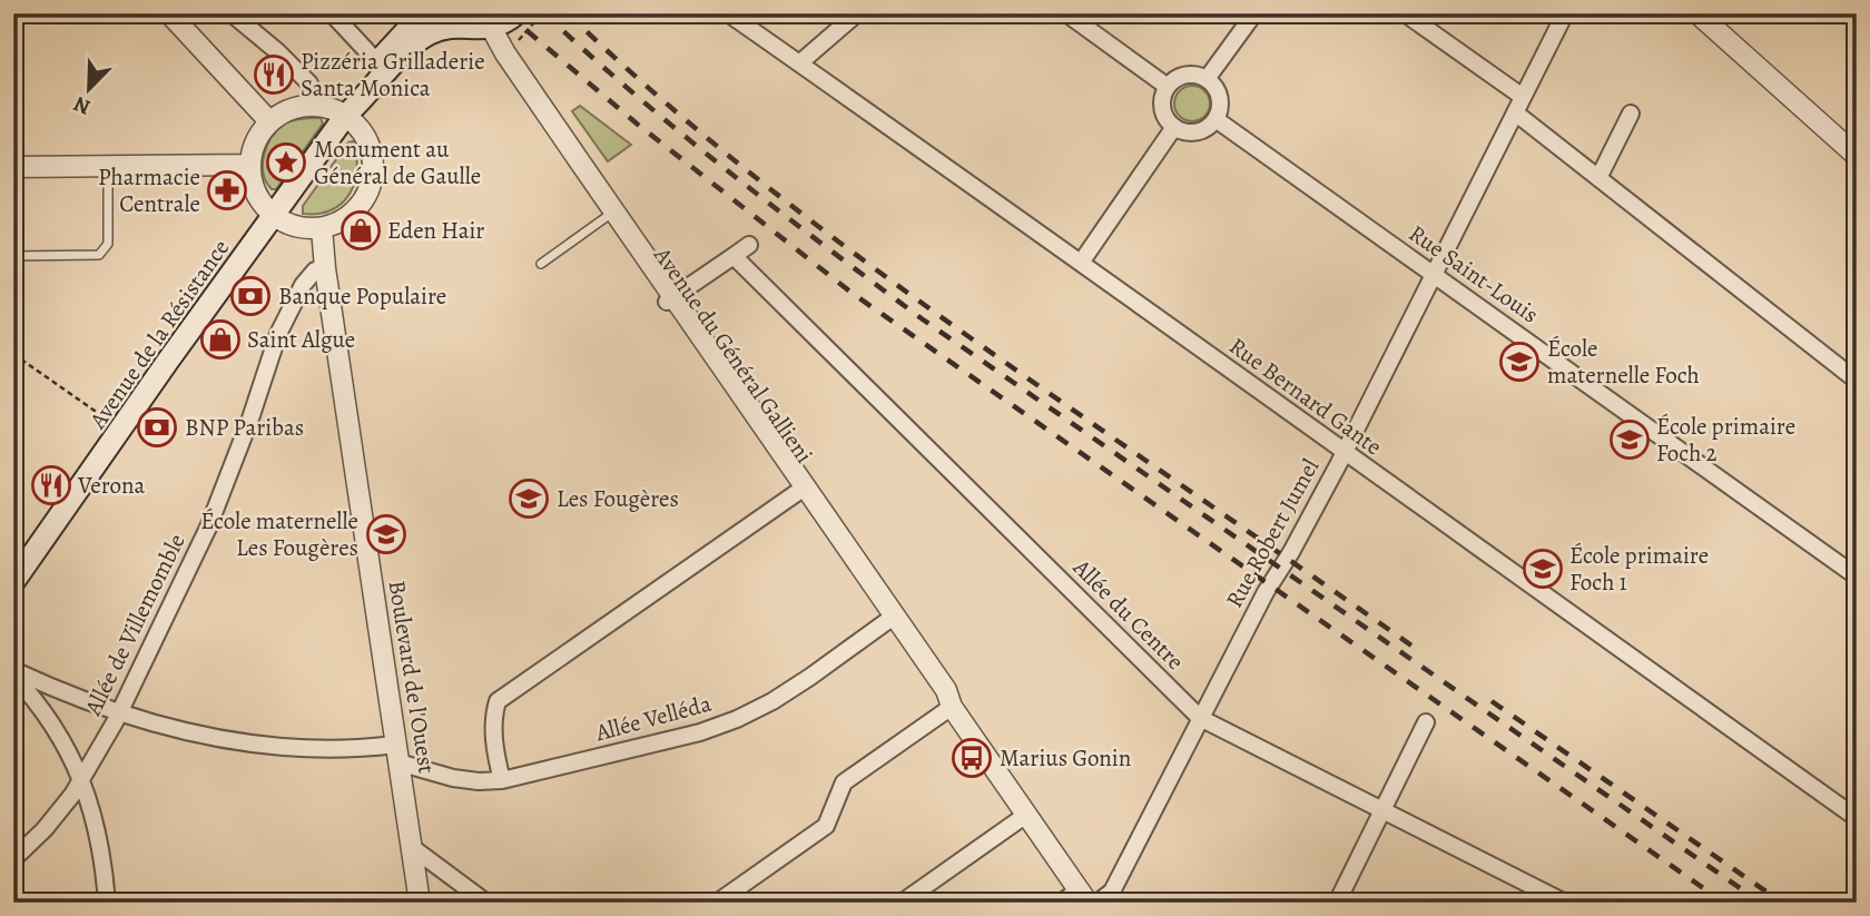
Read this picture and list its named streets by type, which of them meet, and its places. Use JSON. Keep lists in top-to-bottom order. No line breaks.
{"streets":{"main road":["Avenue de la Résistance"],"street":["Rue Saint-Louis","Avenue du Général Gallieni","Rue Bernard Gante","Rue Robert Jumel","Allée du Centre","Allée de Villemomble","Boulevard de l'Ouest","Allée Velléda"]},"crossings":[["Rue Saint-Louis","Rue Robert Jumel"],["Avenue du Général Gallieni","Allée Velléda"],["Rue Bernard Gante","Rue Robert Jumel"],["Rue Robert Jumel","Allée du Centre"],["Allée de Villemomble","Boulevard de l'Ouest"],["Allée de Villemomble","Allée Velléda"],["Boulevard de l'Ouest","Allée Velléda"]],"places":{"restaurant":["Pizzéria Grilladerie Santa Monica","Verona"],"place":["Monument au Général de Gaulle"],"pharmacy":["Pharmacie Centrale"],"shop":["Eden Hair","Saint Algue"],"bank":["Banque Populaire","BNP Paribas"],"school or university":["École maternelle Foch","École primaire Foch 2","Les Fougères","École maternelle Les Fougères","École primaire Foch 1"],"bus stop":["Marius Gonin"]},"north":"bottom left"}
